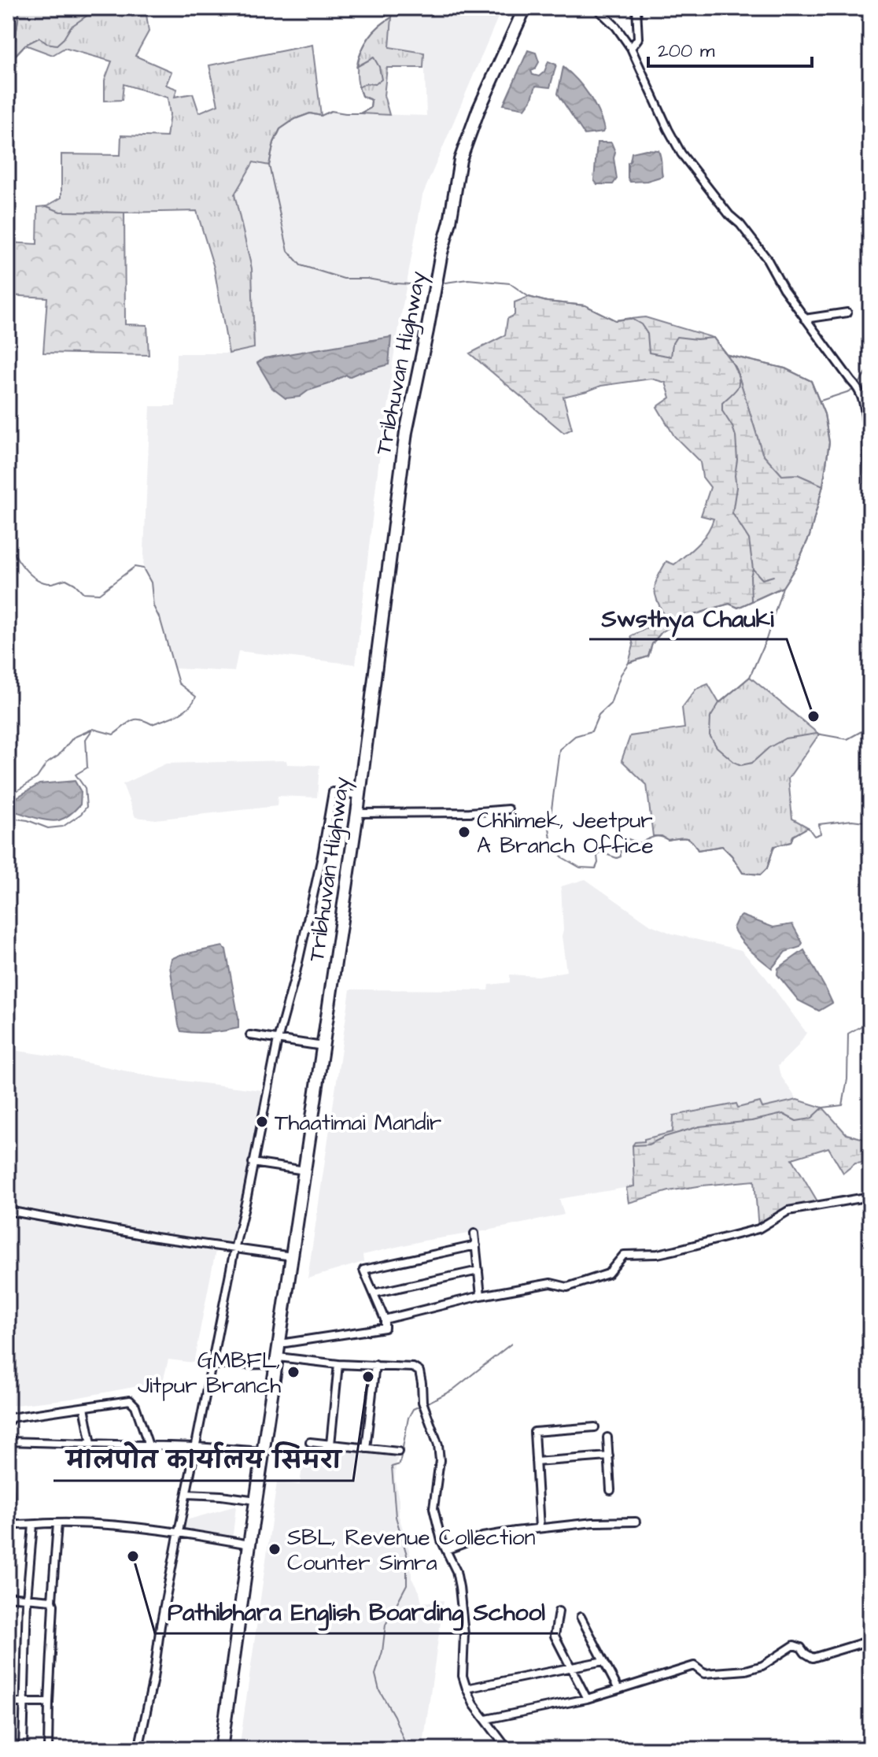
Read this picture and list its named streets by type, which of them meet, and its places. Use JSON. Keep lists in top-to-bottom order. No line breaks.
{"streets":{"highway":["Tribhuvan Highway"]},"places":["Swsthya Chauki","Chhimek, Jeetpur A Branch Office","Thaatimai Mandir","GMBFL, Jitpur Branch","मालपोत कार्यालय सिमरा","SBL, Revenue Collection Counter Simra","Pathibhara English Boarding School"],"scale_bar":"200 m"}
